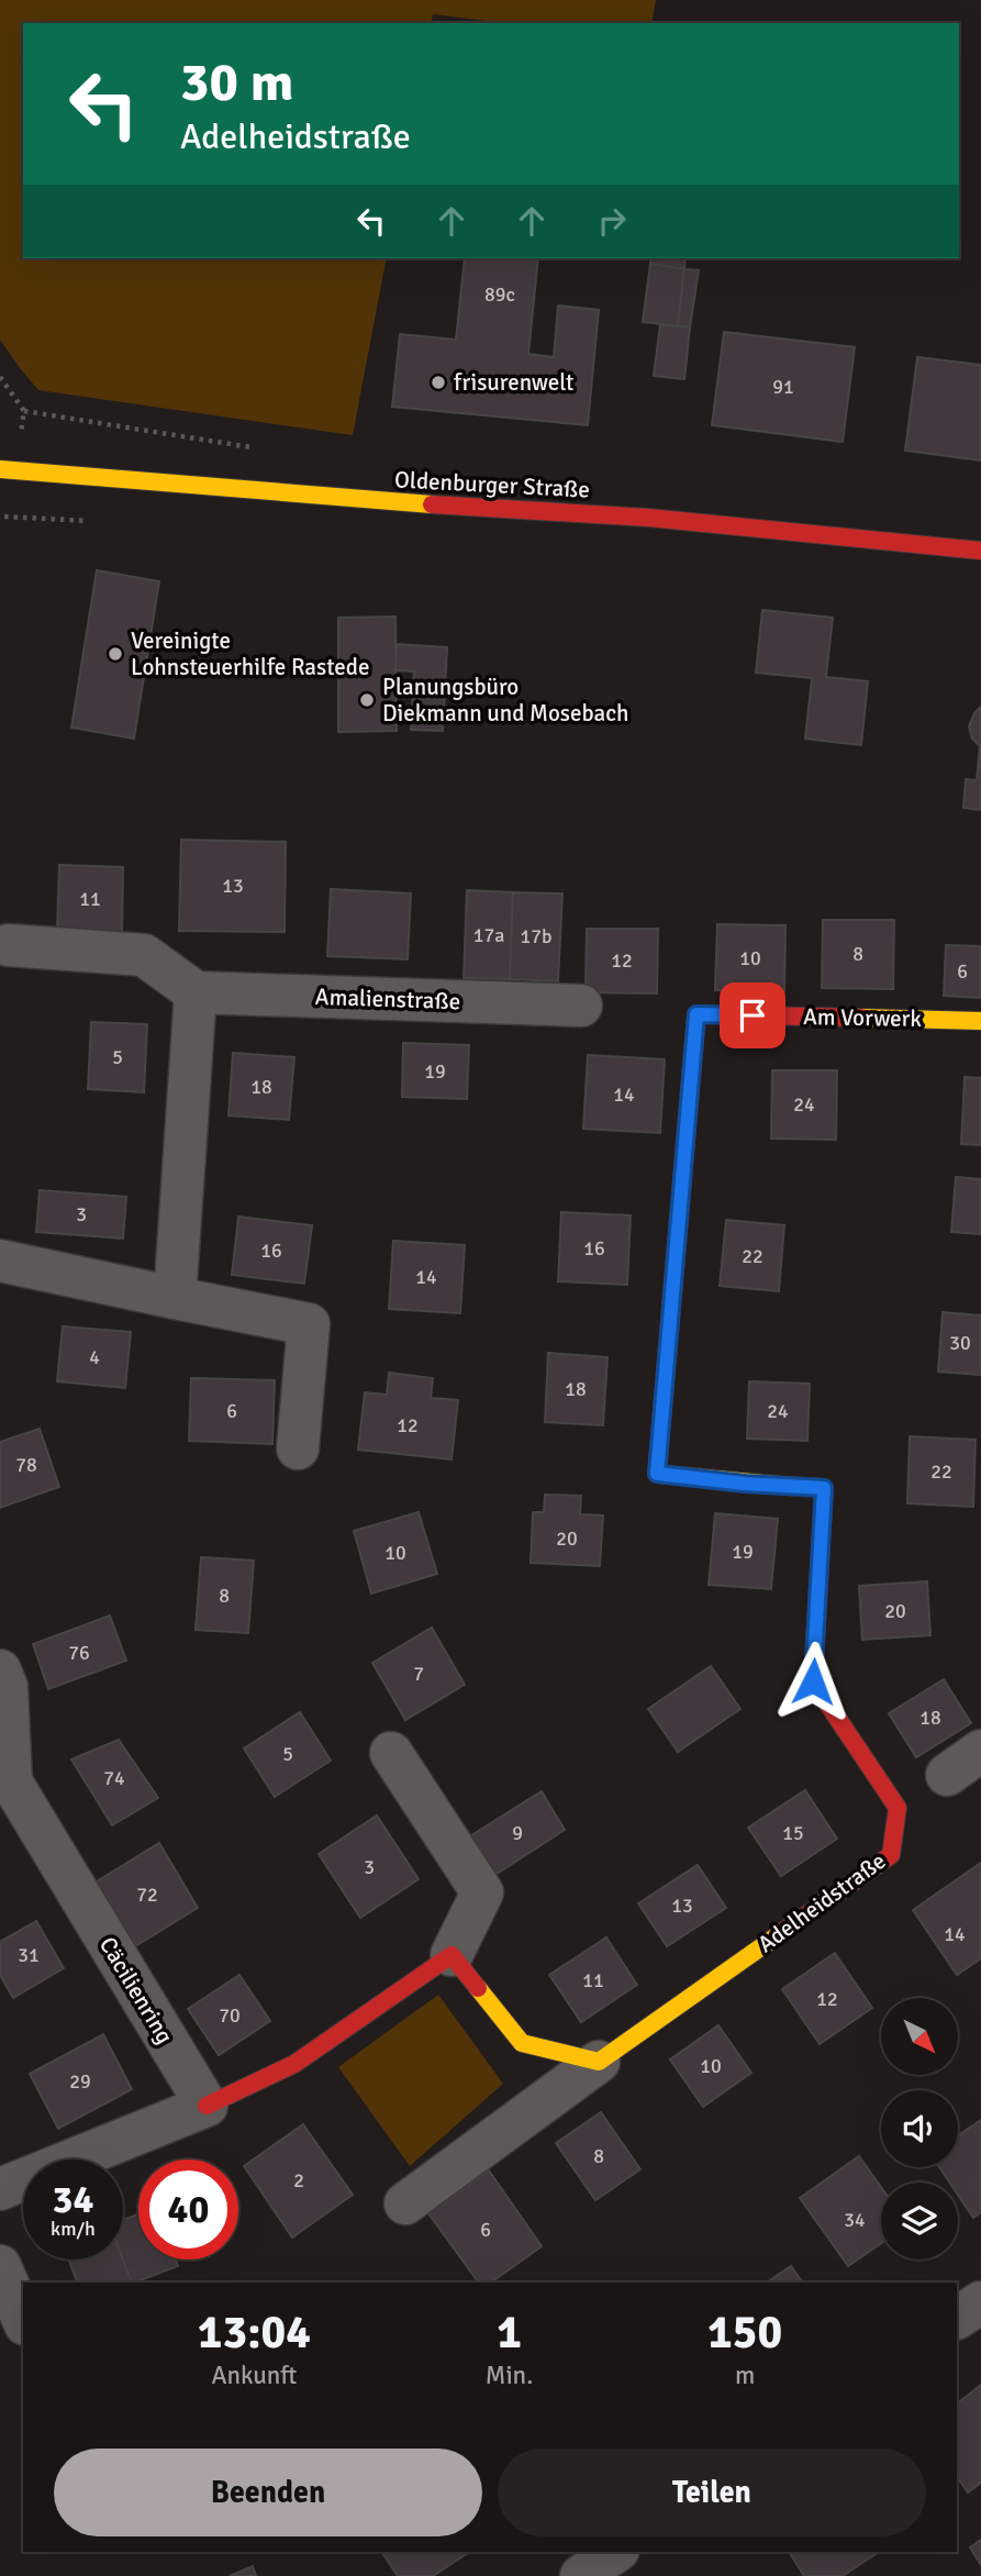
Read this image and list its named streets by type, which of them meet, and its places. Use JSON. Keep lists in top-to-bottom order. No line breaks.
{"streets":{"street":["Oldenburger Straße","Amalienstraße","Am Vorwerk","Adelheidstraße","Cäcilienring"]},"crossings":[["Am Vorwerk","Adelheidstraße"]],"places":["frisurenwelt","Vereinigte Lohnsteuerhilfe Rastede","Planungsbüro Diekmann und Mosebach"],"house_numbers":["89c","91","13","11","17a","17b","8","10","12","6","5","19","18","14","24","3","16","16","22","14","30","4","18","6","24","12","78","22","20","19","10","8","20","76","7","18","5","74","9","15","3","72","13","14","31","11","12","70","10","29","8","2","34","6"],"north":"bottom right","page":{"turn":["30 m","Adelheidstraße"],"speed":"34 km/h","limit":"40","eta":["13:04","Ankunft","1","Min.","150","m"],"buttons":["Beenden","Teilen"]}}
